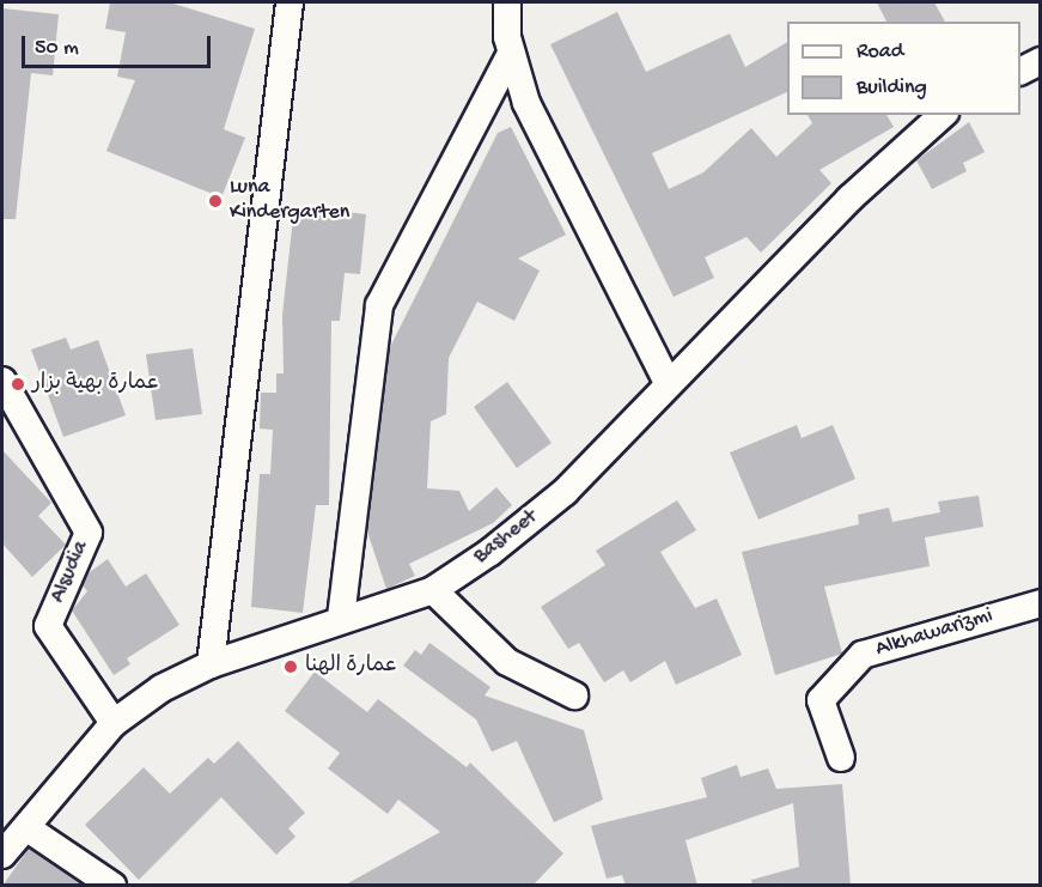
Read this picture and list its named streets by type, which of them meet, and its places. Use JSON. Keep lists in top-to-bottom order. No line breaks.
{"streets":{"street":["Basheet","Alsudia","Alkhawarizmi"]},"crossings":[["Basheet","Alsudia"]],"places":["Luna Kindergarten","عمارة بهية بزار","عمارة الهنا"],"legend":["Road","Building"],"scale_bar":"50 m"}
